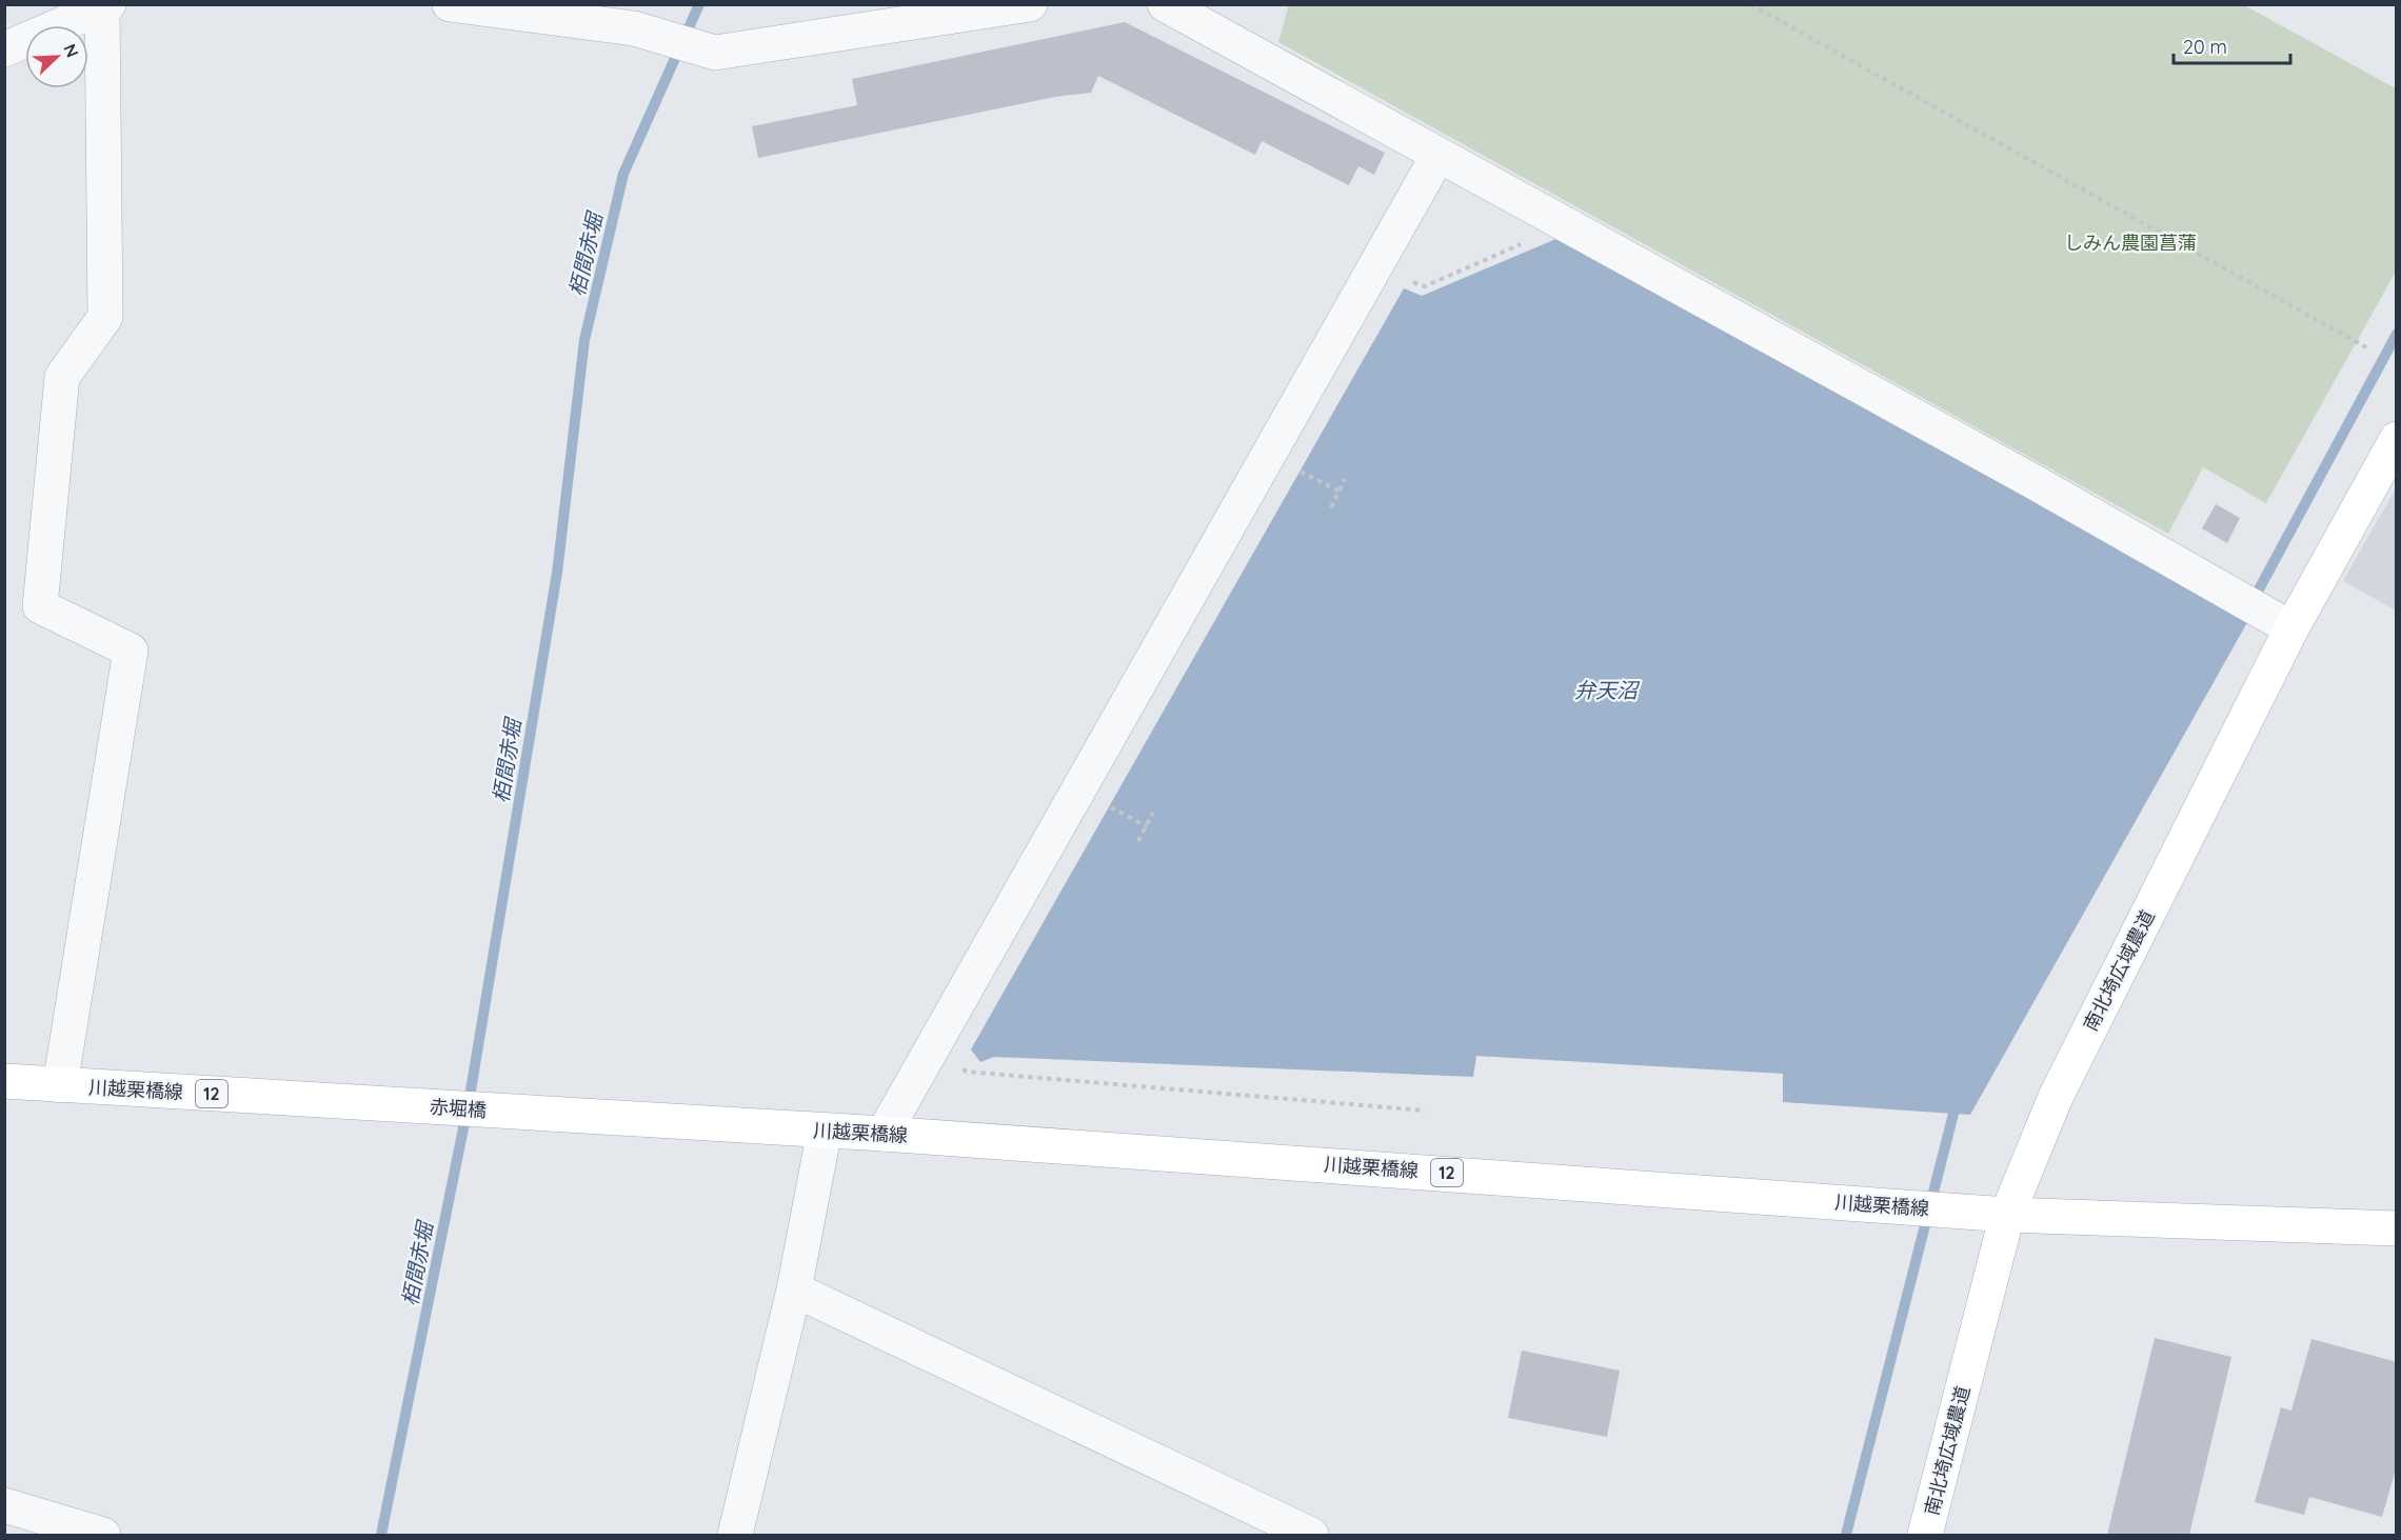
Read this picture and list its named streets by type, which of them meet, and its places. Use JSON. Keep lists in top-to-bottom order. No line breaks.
{"streets":{"main road":["南北埼広域農道","川越栗橋線","12","赤堀橋"]},"crossings":[["南北埼広域農道","川越栗橋線"],["川越栗橋線","赤堀橋"]],"water":["栢間赤堀","弁天沼"],"parks":["しみん農園菖蒲"],"scale_bar":"20 m","north":"top right"}
